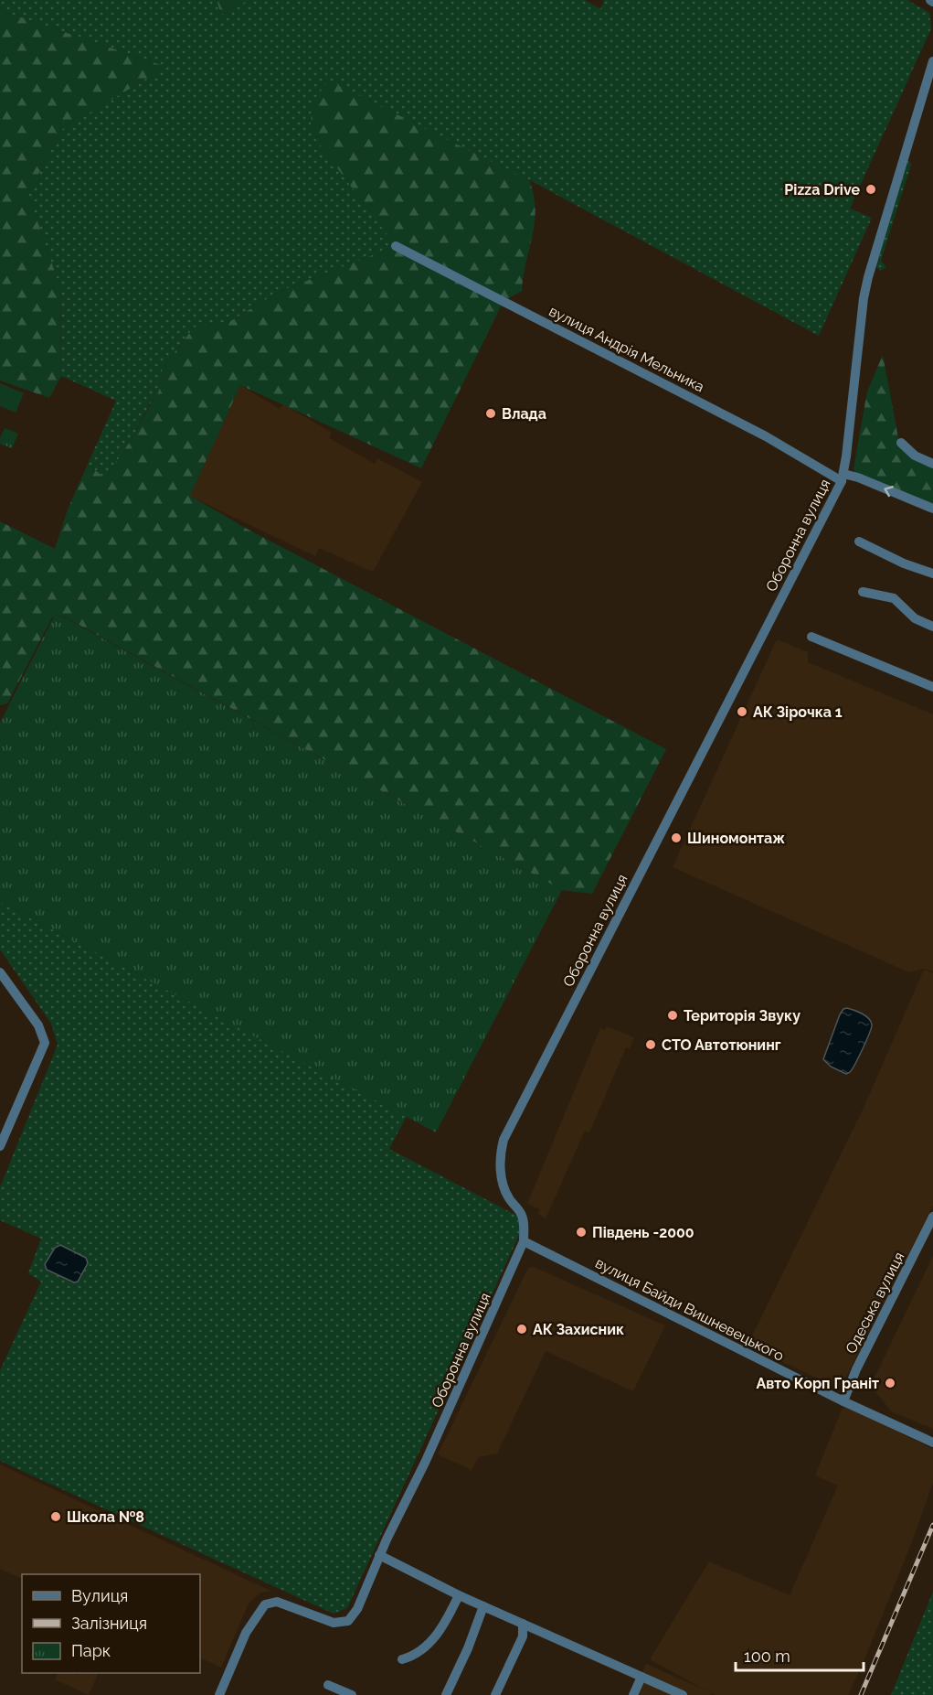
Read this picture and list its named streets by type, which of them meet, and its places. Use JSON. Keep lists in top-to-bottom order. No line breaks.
{"streets":{"street":["вулиця Андрія Мельника","Оборонна вулиця","Одеська вулиця","вулиця Байди Вишневецького"]},"crossings":[["вулиця Андрія Мельника","Оборонна вулиця"],["Оборонна вулиця","вулиця Байди Вишневецького"],["Одеська вулиця","вулиця Байди Вишневецького"]],"places":["Pizza Drive","Влада","АК Зірочка 1","Шиномонтаж","Територія Звуку","СТО Автотюнинг","Південь -2000","АК Захисник","Авто Корп Граніт","Школа №8"],"legend":["Вулиця","Залізниця","Парк"],"scale_bar":"100 m"}
